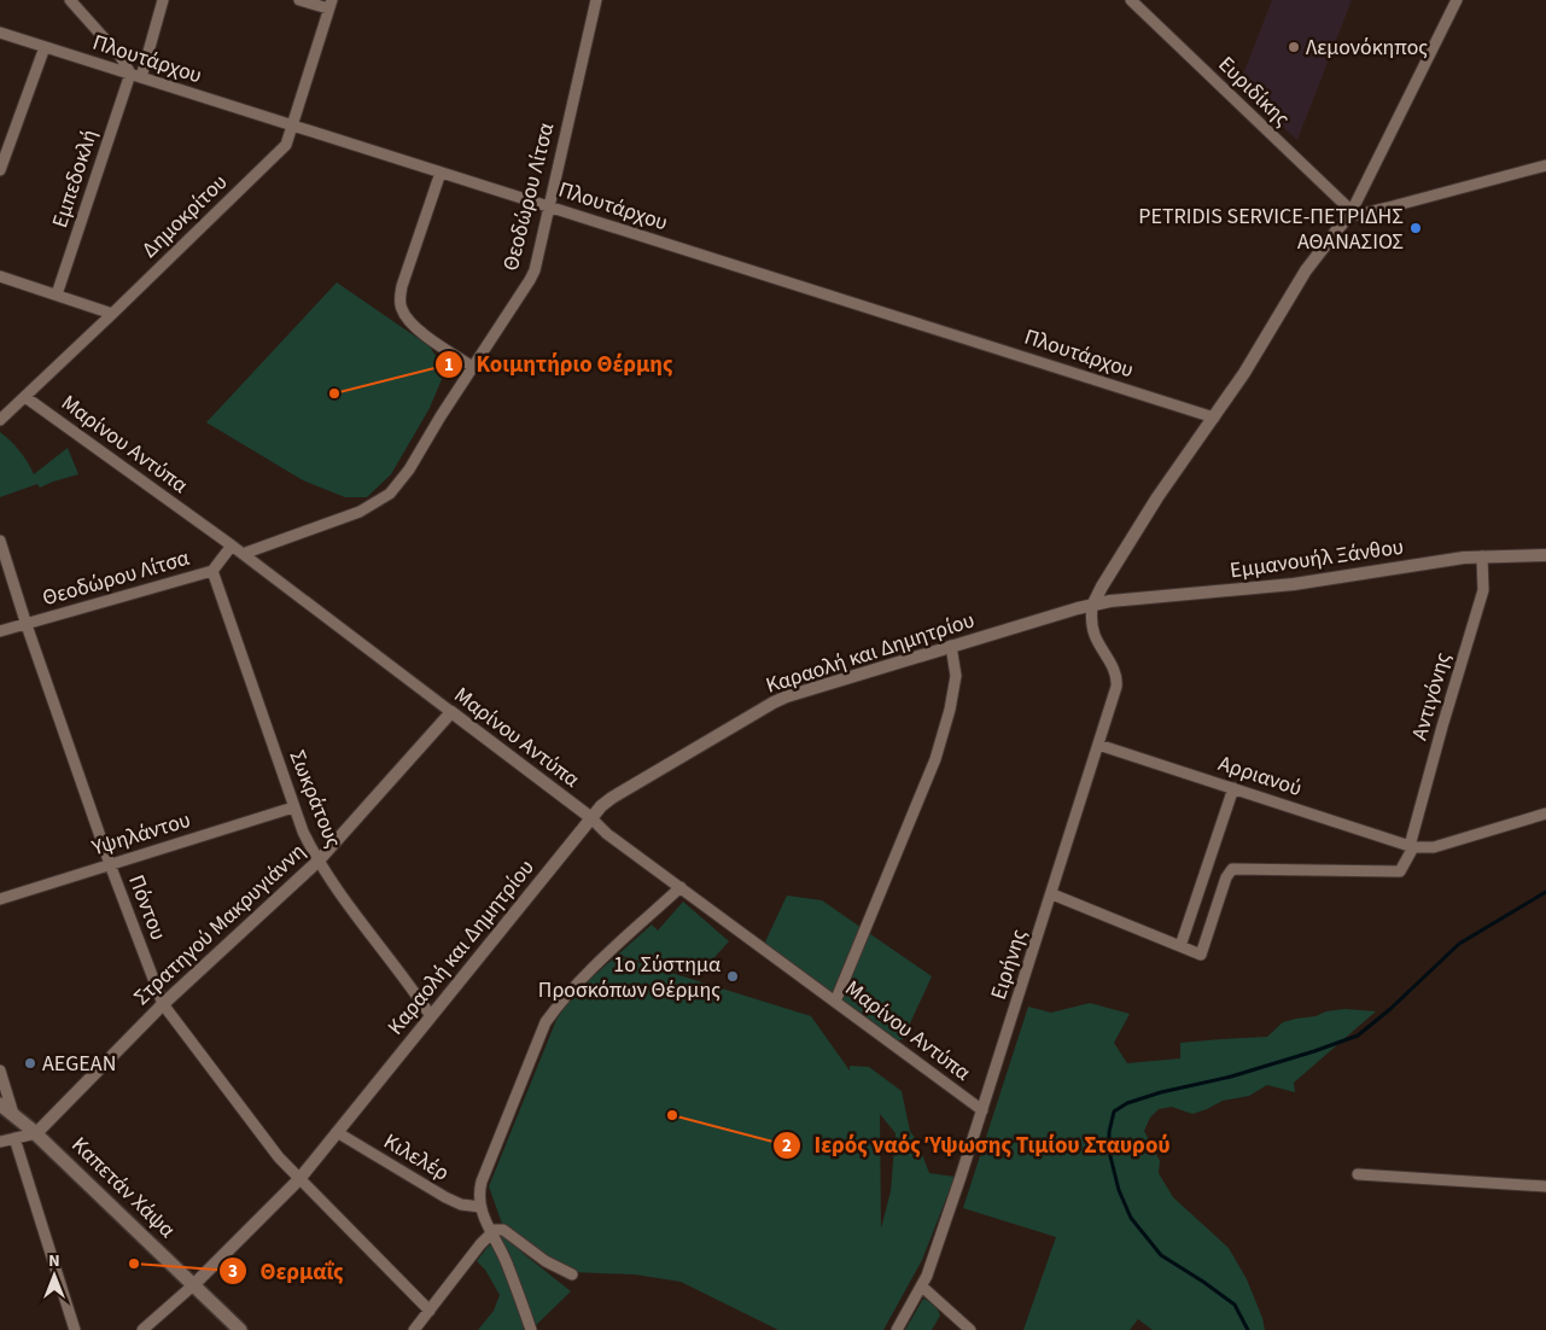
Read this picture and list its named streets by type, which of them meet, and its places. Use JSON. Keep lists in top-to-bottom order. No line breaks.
{"streets":{"main road":["Καπετάν Χάψα"],"street":["Πλουτάρχου","Ευριδίκης","Εμπεδοκλή","Θεοδώρου Λίτσα","Δημοκρίτου","Μαρίνου Αντύπα","Εμμανουήλ Ξάνθου","Καραολή και Δημητρίου","Αντιγόνης","Αρριανού","Σωκράτους","Υψηλάντου","Πόντου","Στρατηγού Μακρυγιάννη","Ειρήνης","Κιλελέρ"]},"crossings":[["Πλουτάρχου","Εμπεδοκλή"],["Πλουτάρχου","Θεοδώρου Λίτσα"],["Πλουτάρχου","Δημοκρίτου"],["Θεοδώρου Λίτσα","Μαρίνου Αντύπα"],["Θεοδώρου Λίτσα","Σωκράτους"],["Θεοδώρου Λίτσα","Πόντου"],["Δημοκρίτου","Μαρίνου Αντύπα"],["Μαρίνου Αντύπα","Καραολή και Δημητρίου"],["Μαρίνου Αντύπα","Στρατηγού Μακρυγιάννη"],["Μαρίνου Αντύπα","Ειρήνης"],["Εμμανουήλ Ξάνθου","Καραολή και Δημητρίου"],["Εμμανουήλ Ξάνθου","Αντιγόνης"],["Εμμανουήλ Ξάνθου","Ειρήνης"],["Καραολή και Δημητρίου","Σωκράτους"],["Καραολή και Δημητρίου","Πόντου"],["Καραολή και Δημητρίου","Ειρήνης"],["Καραολή και Δημητρίου","Κιλελέρ"],["Καραολή και Δημητρίου","Καπετάν Χάψα"],["Αντιγόνης","Αρριανού"],["Αρριανού","Ειρήνης"],["Σωκράτους","Υψηλάντου"],["Σωκράτους","Στρατηγού Μακρυγιάννη"],["Υψηλάντου","Πόντου"],["Πόντου","Στρατηγού Μακρυγιάννη"],["Στρατηγού Μακρυγιάννη","Καπετάν Χάψα"]],"places":["Λεμονόκηπος","PETRIDIS SERVICE-ΠΕΤΡΙΔΗΣ ΑΘΑΝΑΣΙΟΣ","Κοιμητήριο Θέρμης","1ο Σύστημα Προσκόπων Θέρμης","AEGEAN","Ιερός ναός Ύψωσης Τιμίου Σταυρού","Θερμαΐς"],"north":"top"}
